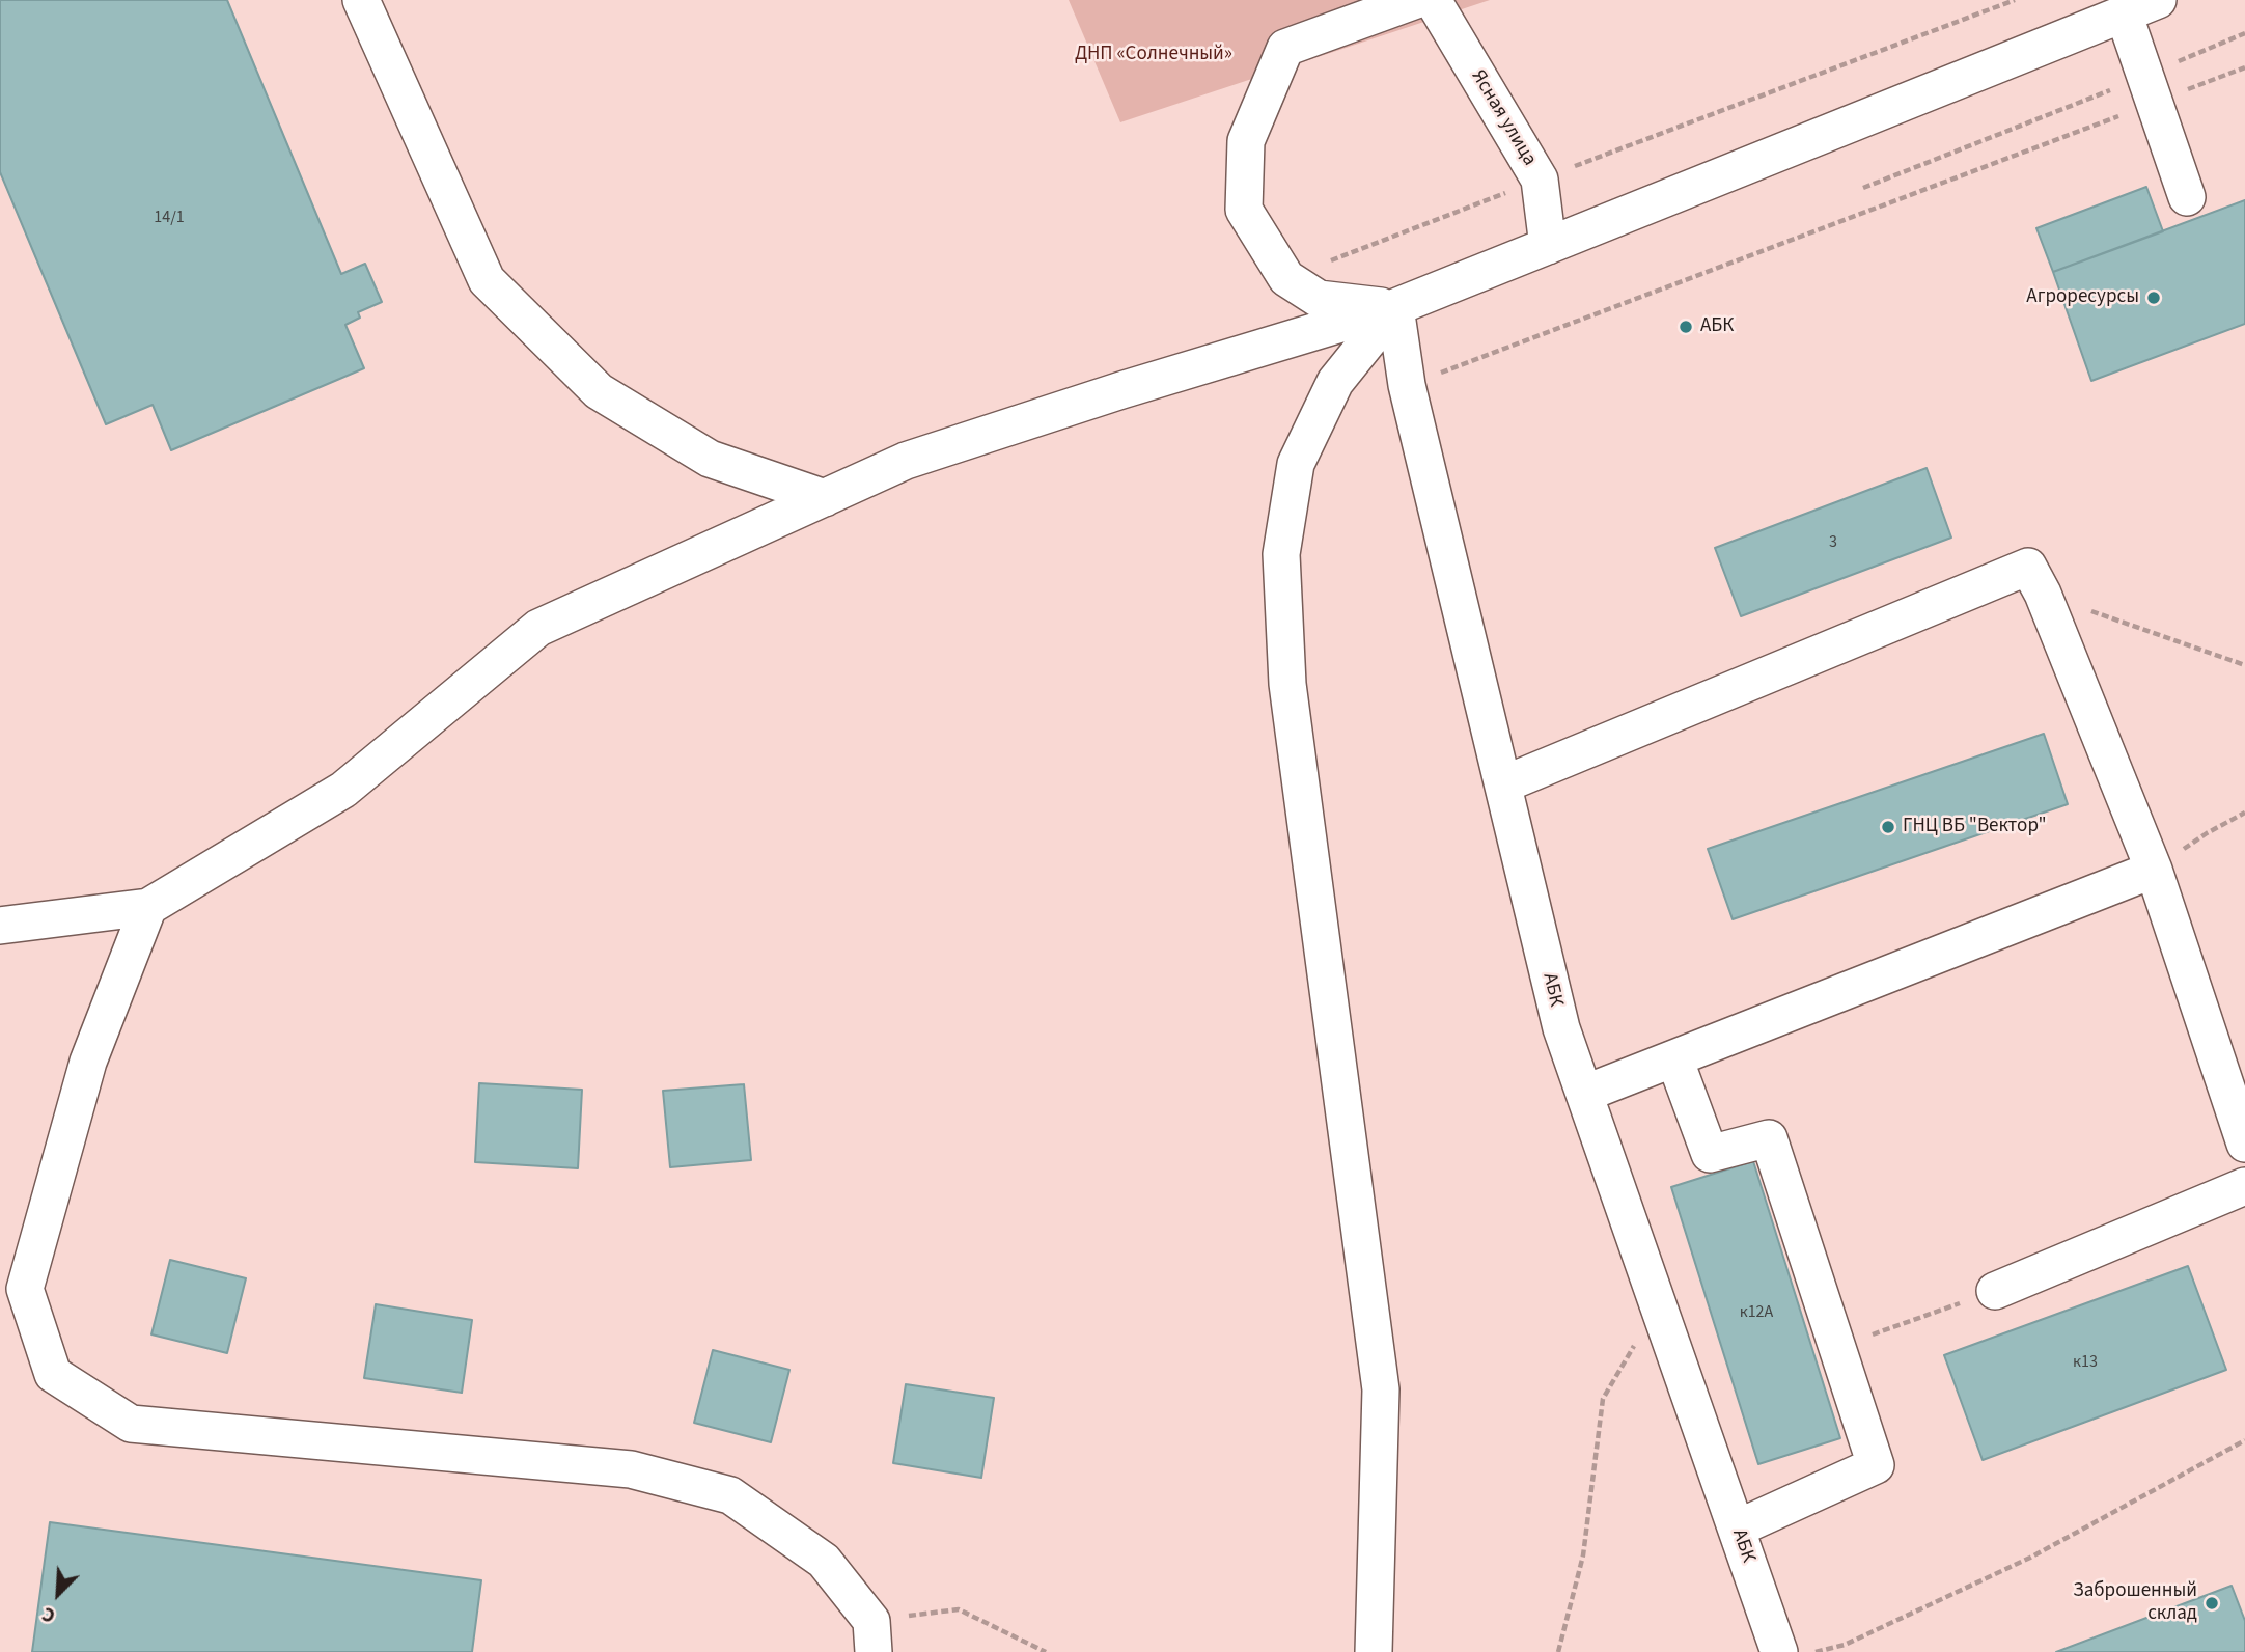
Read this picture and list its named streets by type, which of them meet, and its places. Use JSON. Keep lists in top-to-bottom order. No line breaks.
{"streets":{"street":["Ясная улица","АБК"]},"parks":["ДНП «Солнечный»"],"places":["Агроресурсы","АБК","ГНЦ ВБ \"Вектор\"","Заброшенный склад"],"house_numbers":["14/1","3","к12А","к13"],"north":"bottom left"}
